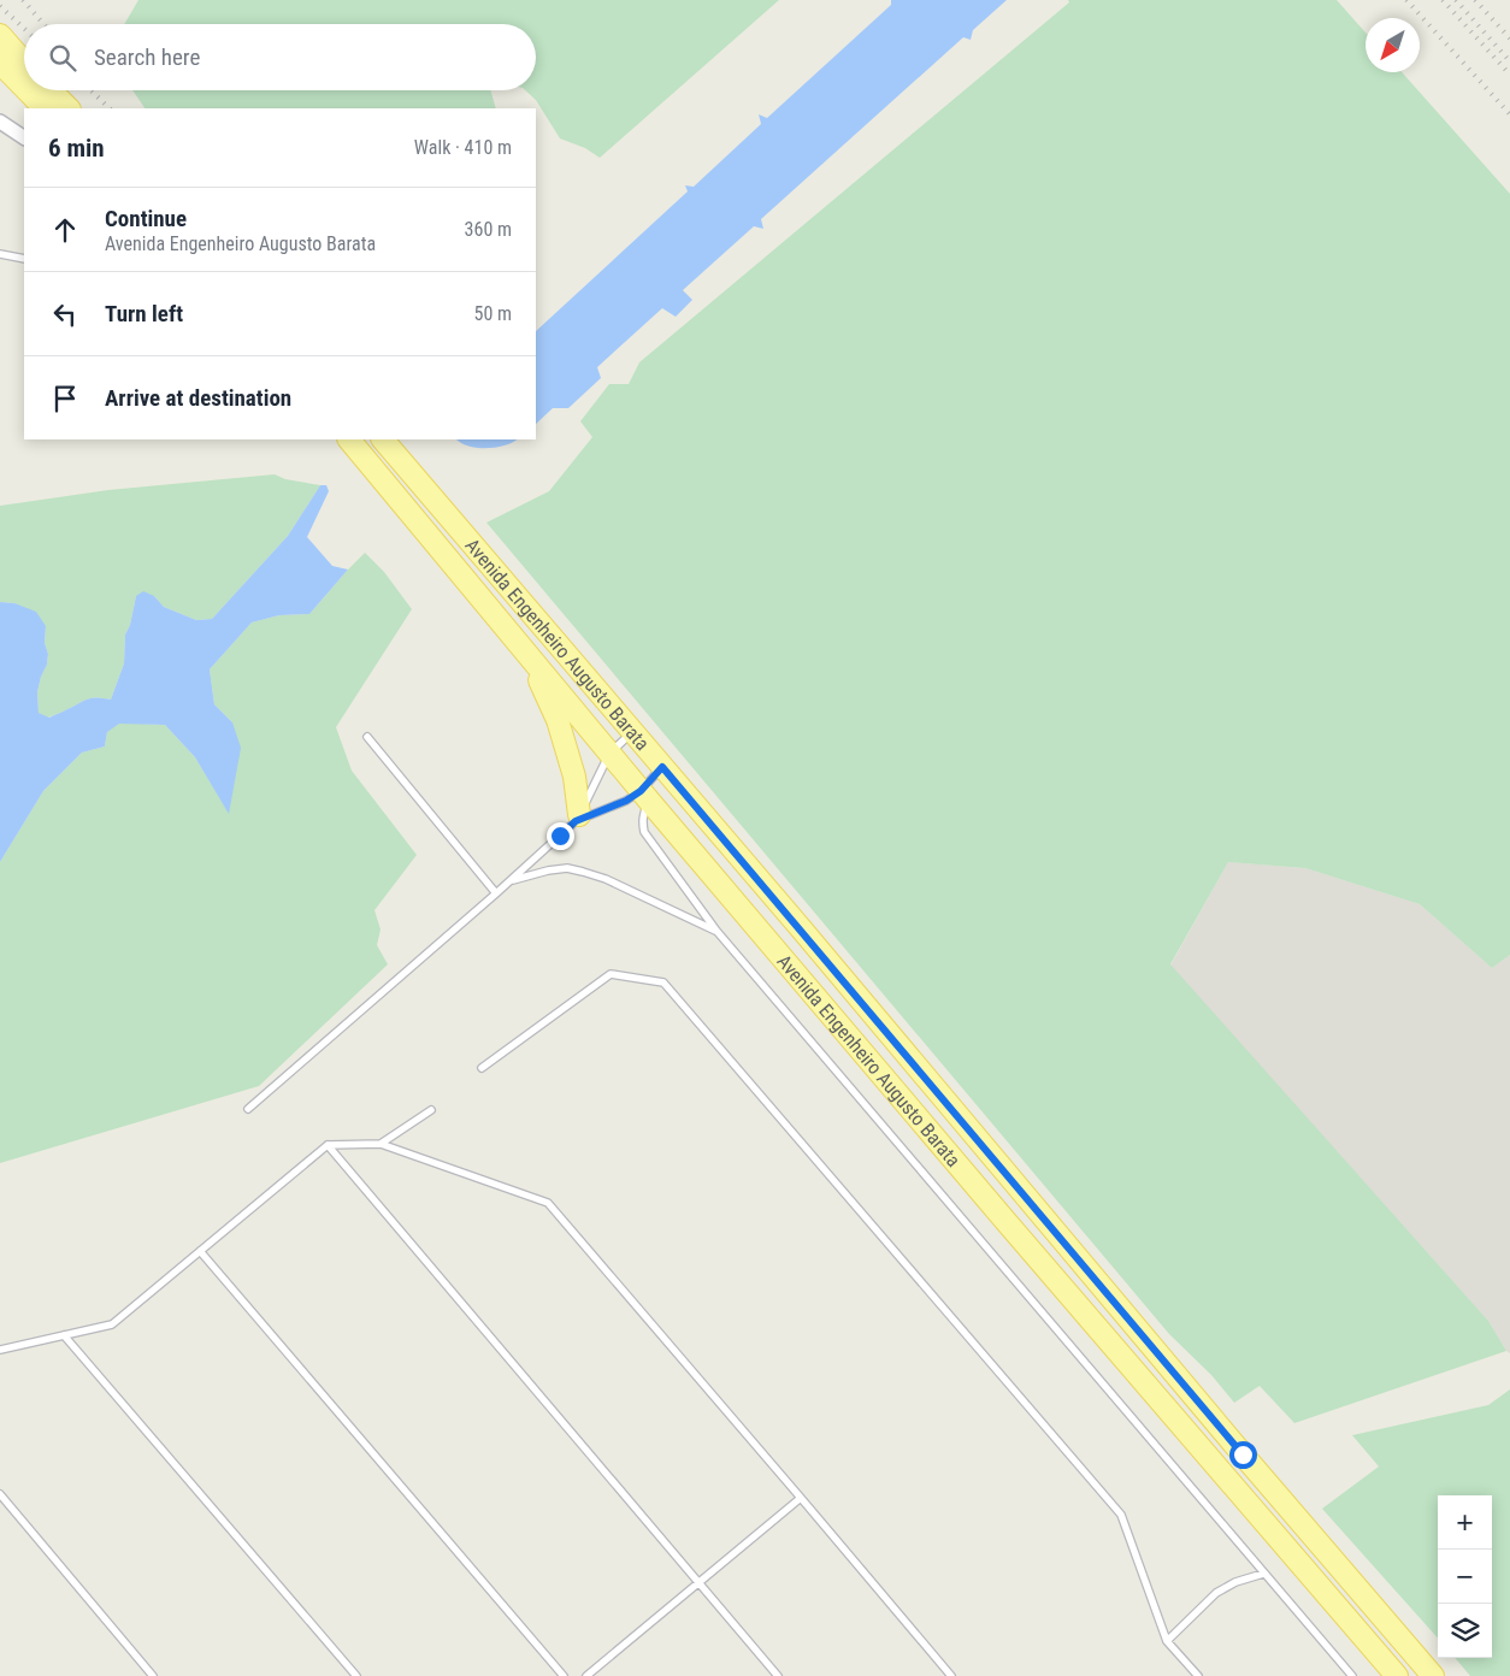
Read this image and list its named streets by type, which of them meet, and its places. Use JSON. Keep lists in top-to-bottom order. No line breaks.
{"streets":{"main road":["Avenida Engenheiro Augusto Barata"]},"north":"bottom left","page":{"search":"Search here","heading":["6 min","Walk · 410 m"],"list":[["Continue","Avenida Engenheiro Augusto Barata","360 m"],["Turn left","50 m"],"Arrive at destination"],"map_buttons":["+","−"]}}
